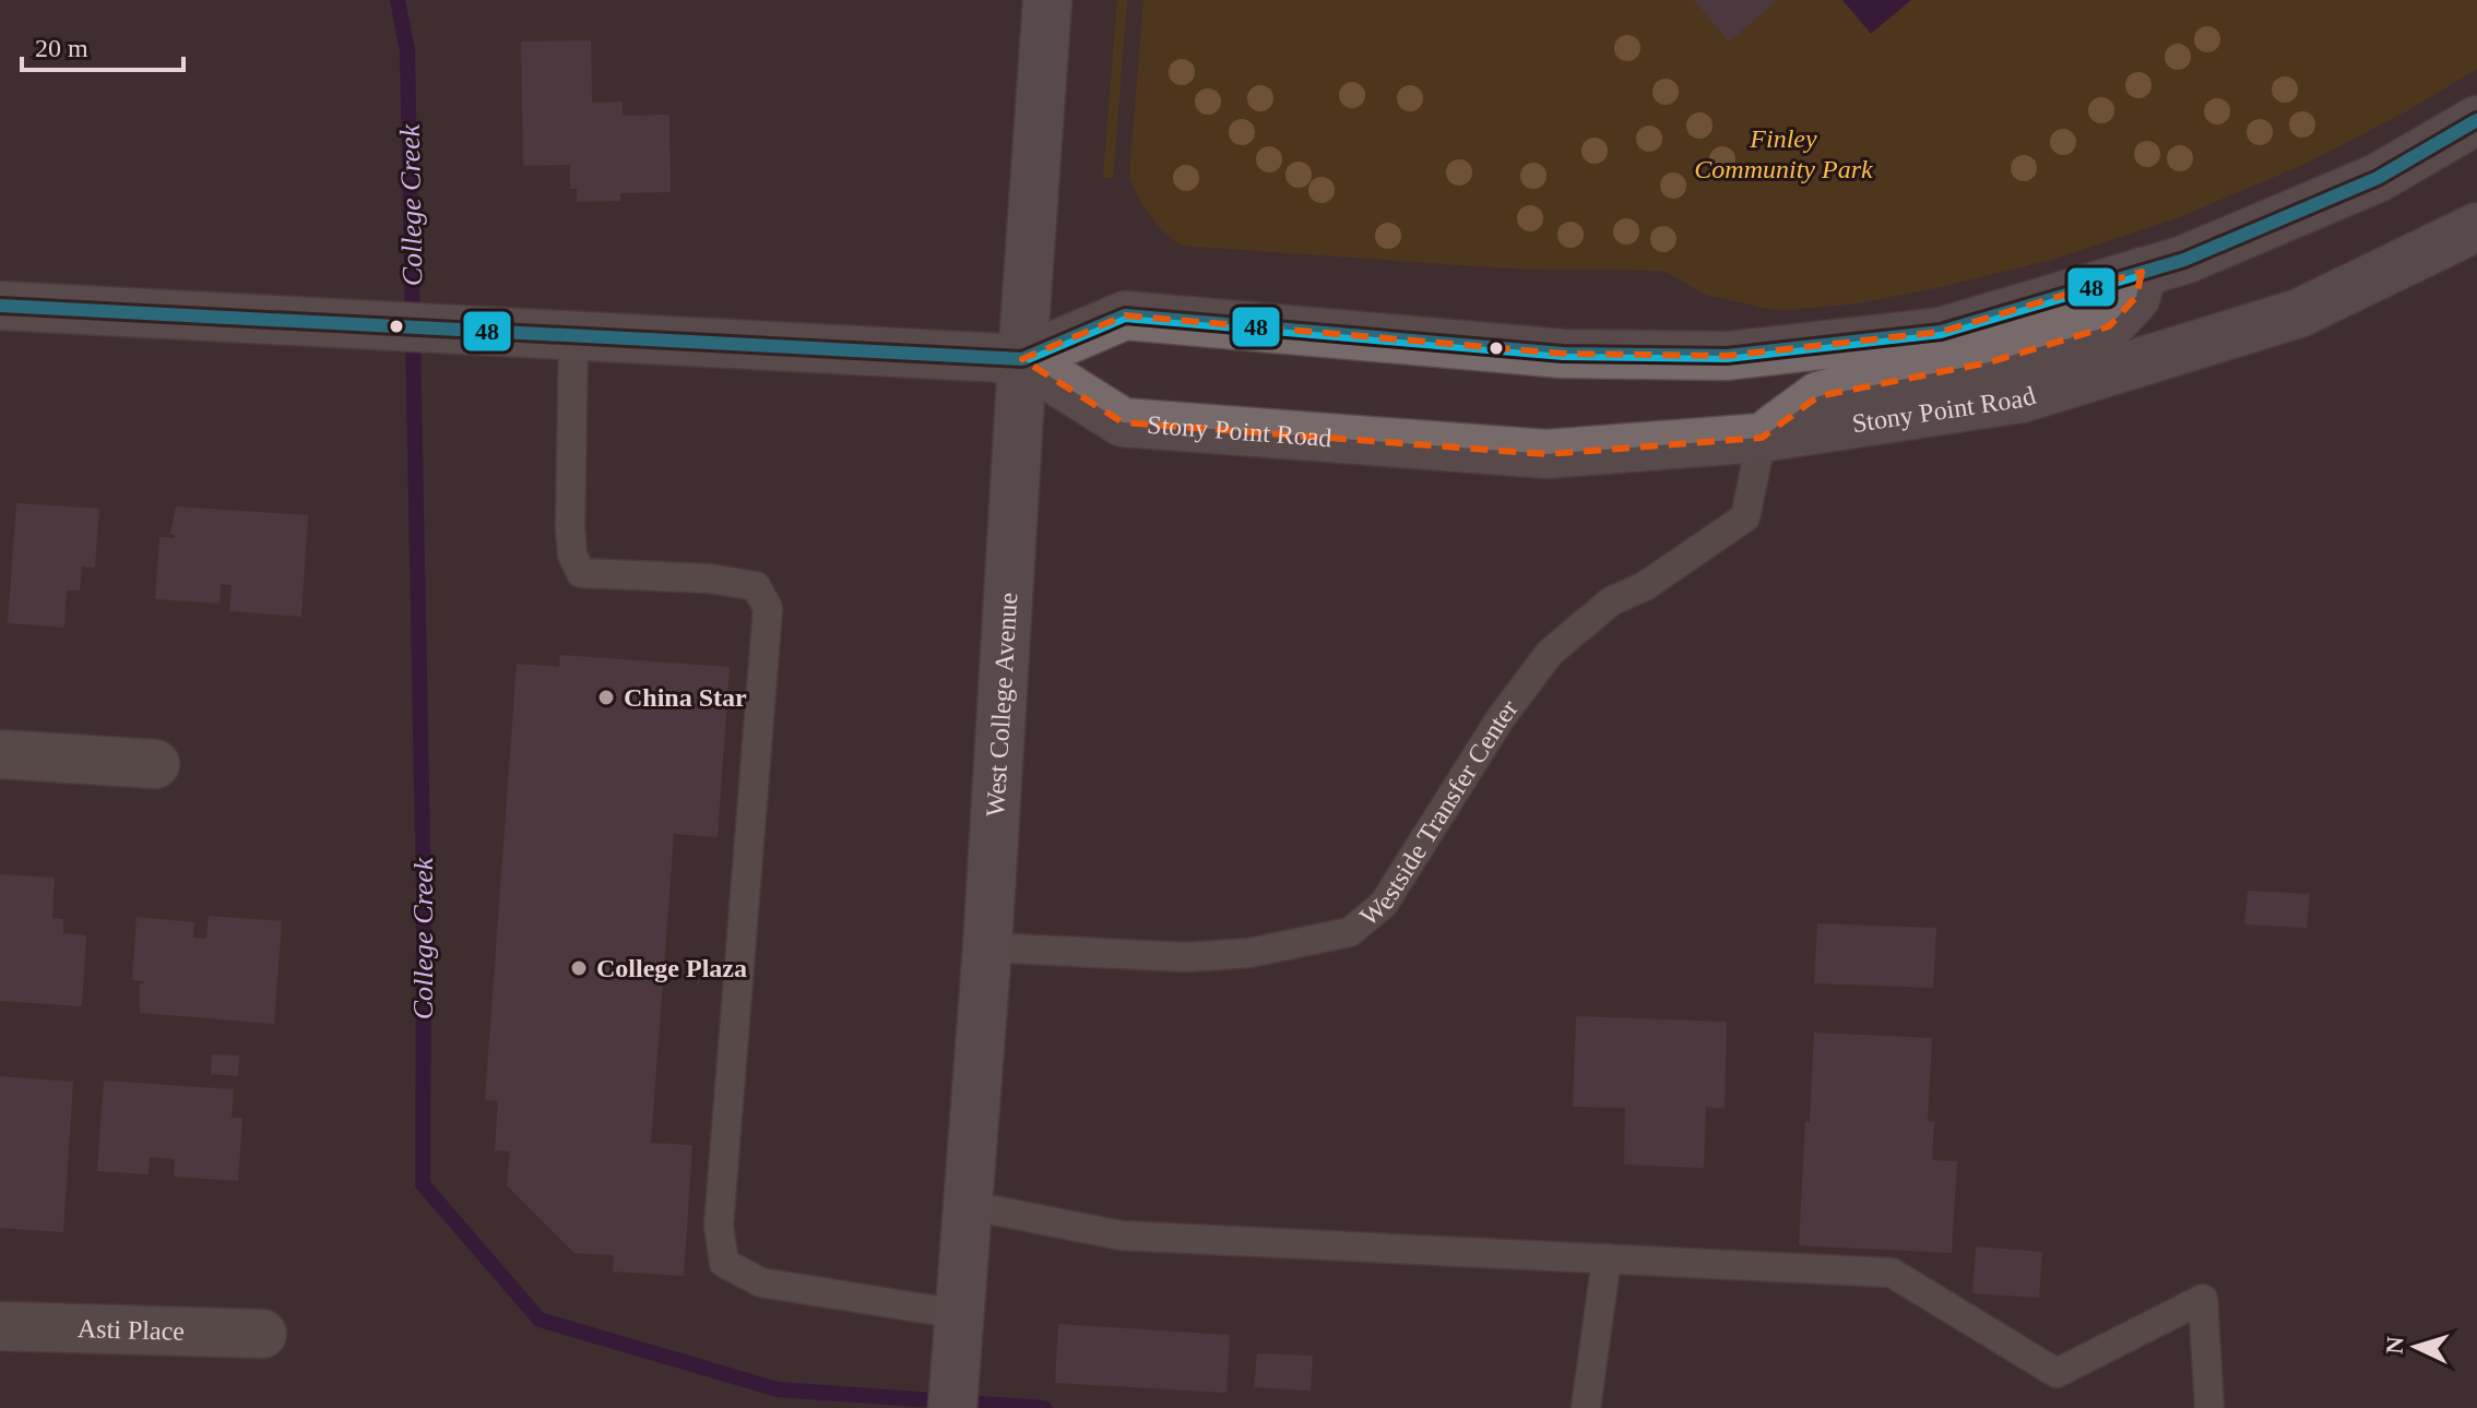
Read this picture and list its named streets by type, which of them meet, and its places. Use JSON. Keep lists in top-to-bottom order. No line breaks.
{"streets":{"main road":["Stony Point Road","West College Avenue"],"street":["Asti Place"],"lane":["Westside Transfer Center"]},"crossings":[["Stony Point Road","West College Avenue"],["Stony Point Road","Westside Transfer Center"],["West College Avenue","Westside Transfer Center"]],"water":["College Creek"],"parks":["Finley Community Park"],"places":["China Star","College Plaza"],"lines":["transit line 48"],"scale_bar":"20 m","north":"left"}
